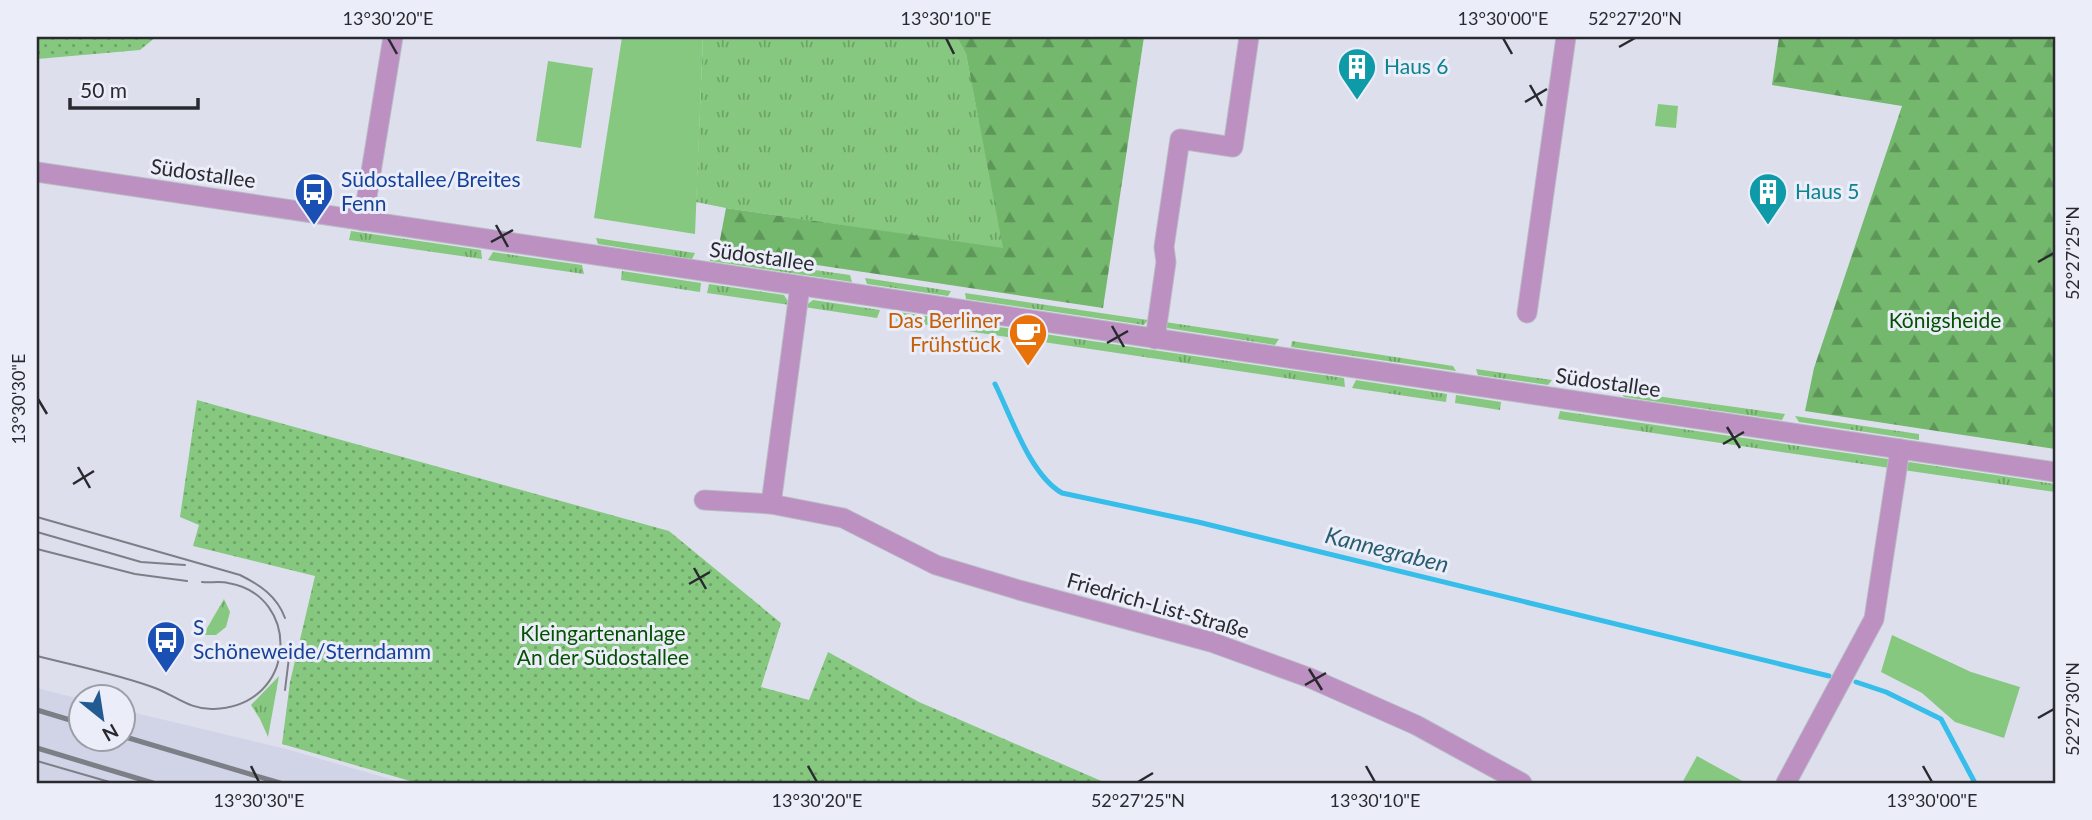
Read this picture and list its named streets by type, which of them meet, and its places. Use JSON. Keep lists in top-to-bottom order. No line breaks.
{"streets":{"street":["Südostallee","Friedrich-List-Straße"]},"water":["Kannegraben"],"parks":["Königsheide","Kleingartenanlage An der Südostallee"],"places":{"building":["Haus 6","Haus 5"],"bus stop":["Südostallee/Breites Fenn","S Schöneweide/Sterndamm"],"cafe":["Das Berliner Frühstück"]},"scale_bar":"50 m","north":"bottom right","coordinates":["13°30'20\"E","13°30'10\"E","13°30'00\"E","52°27'20\"N","52°27'25\"N","13°30'30\"E","52°27'30\"N"]}
